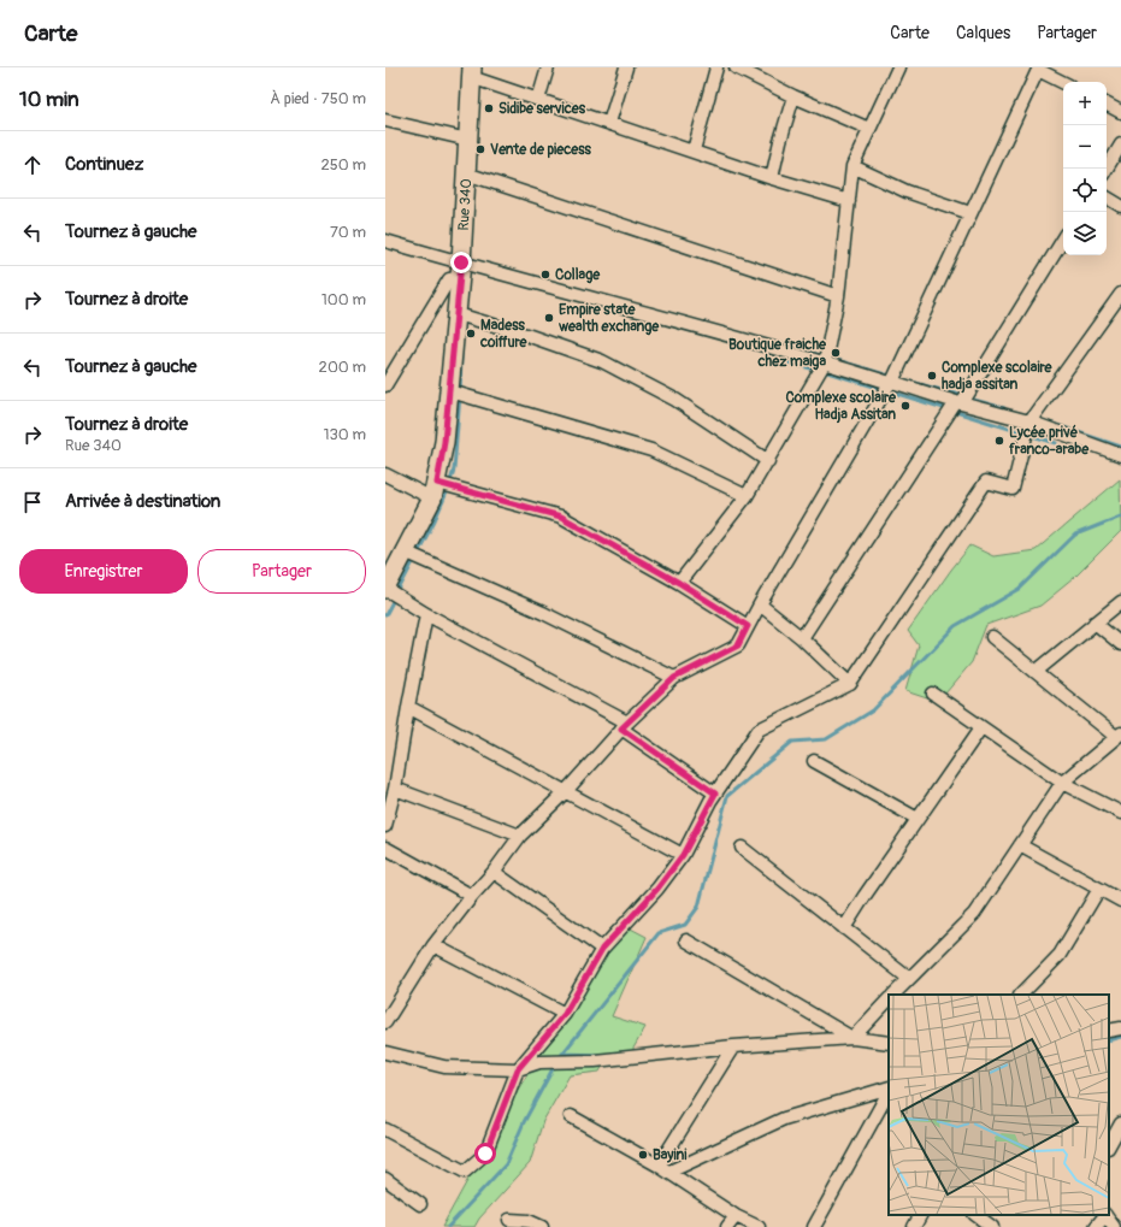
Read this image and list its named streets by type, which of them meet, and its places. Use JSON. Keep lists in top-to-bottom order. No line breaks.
{"streets":{"street":["Rue 340"]},"places":["Sidibe services","Vente de piecess","Collage","Empire state wealth exchange","Madess coiffure","Boutique fraiche chez maiga","Complexe scolaire hadja assitan","Complexe scolaire Hadja Assitan","Lycée privé franco-arabe","Bayini"],"page":{"header":"Carte","nav":["Carte","Calques","Partager"],"heading":["10 min","À pied · 750 m"],"map_buttons":["+","−"],"list":[["Continuez","250 m"],["Tournez à gauche","70 m"],["Tournez à droite","100 m"],["Tournez à gauche","200 m"],["Tournez à droite","Rue 340","130 m"],"Arrivée à destination"],"buttons":["Enregistrer","Partager"]}}
